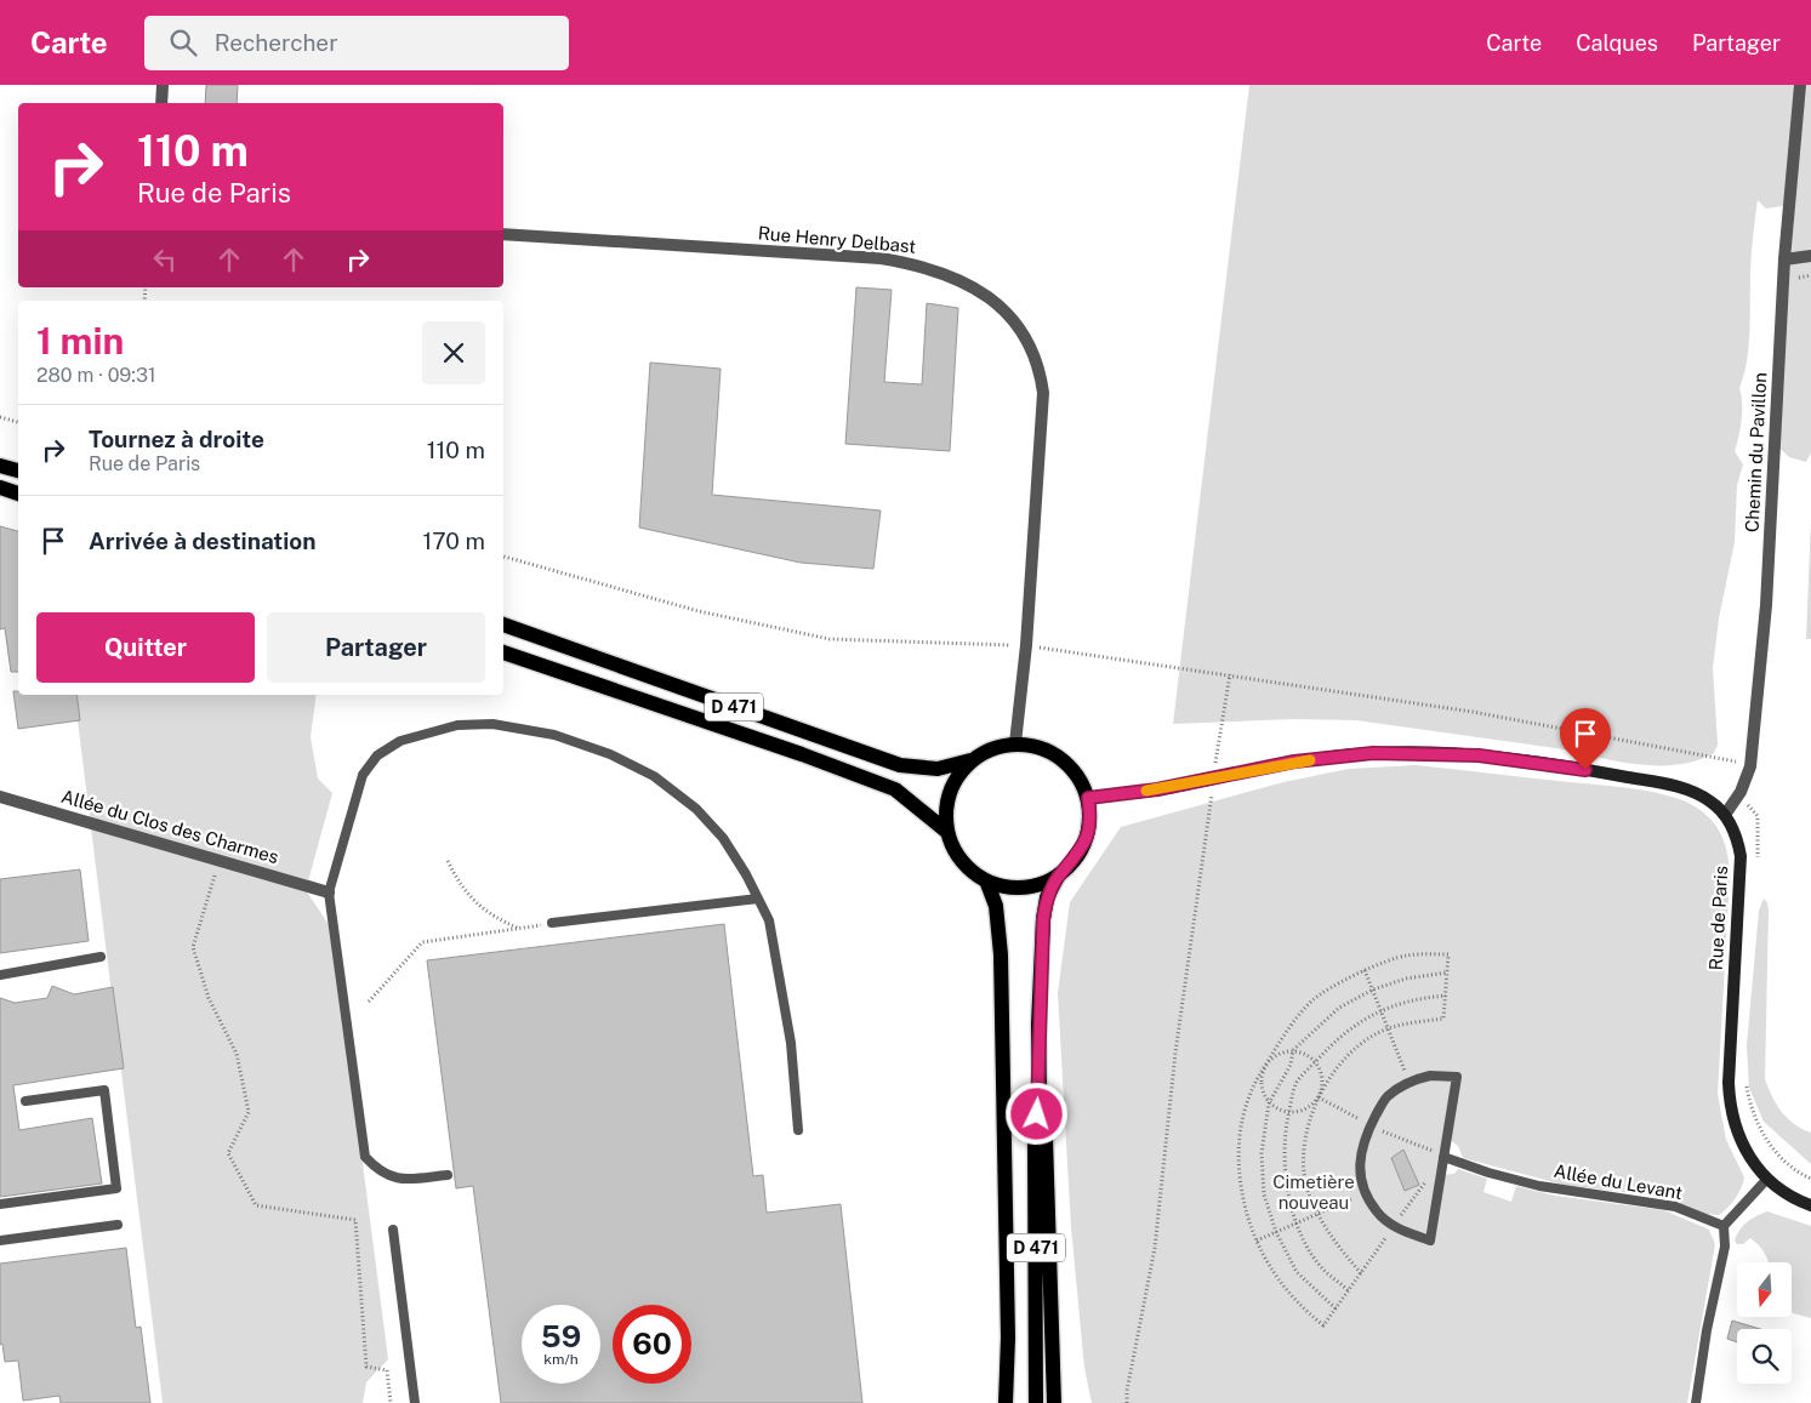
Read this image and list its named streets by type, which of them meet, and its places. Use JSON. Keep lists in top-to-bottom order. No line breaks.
{"streets":{"main road":["D 471"],"street":["Rue Henry Delbast","Chemin du Pavillon","Allée du Clos des Charmes","Rue de Paris"],"lane":["Allée du Levant"]},"crossings":[["Rue Henry Delbast","D 471"],["Rue Henry Delbast","Rue de Paris"],["Chemin du Pavillon","Rue de Paris"],["D 471","Rue de Paris"]],"parks":["Cimetière nouveau"],"north":"bottom","page":{"header":"Carte","search":"Rechercher","nav":["Carte","Calques","Partager"],"turn":["110 m","Rue de Paris"],"heading":["1 min","280 m · 09:31"],"list":[{"name":"Tournez à droite","note":"Rue de Paris","value":"110 m"},{"name":"Arrivée à destination","value":"170 m"}],"buttons":["Quitter","Partager"],"speed":"59 km/h","limit":"60"}}
